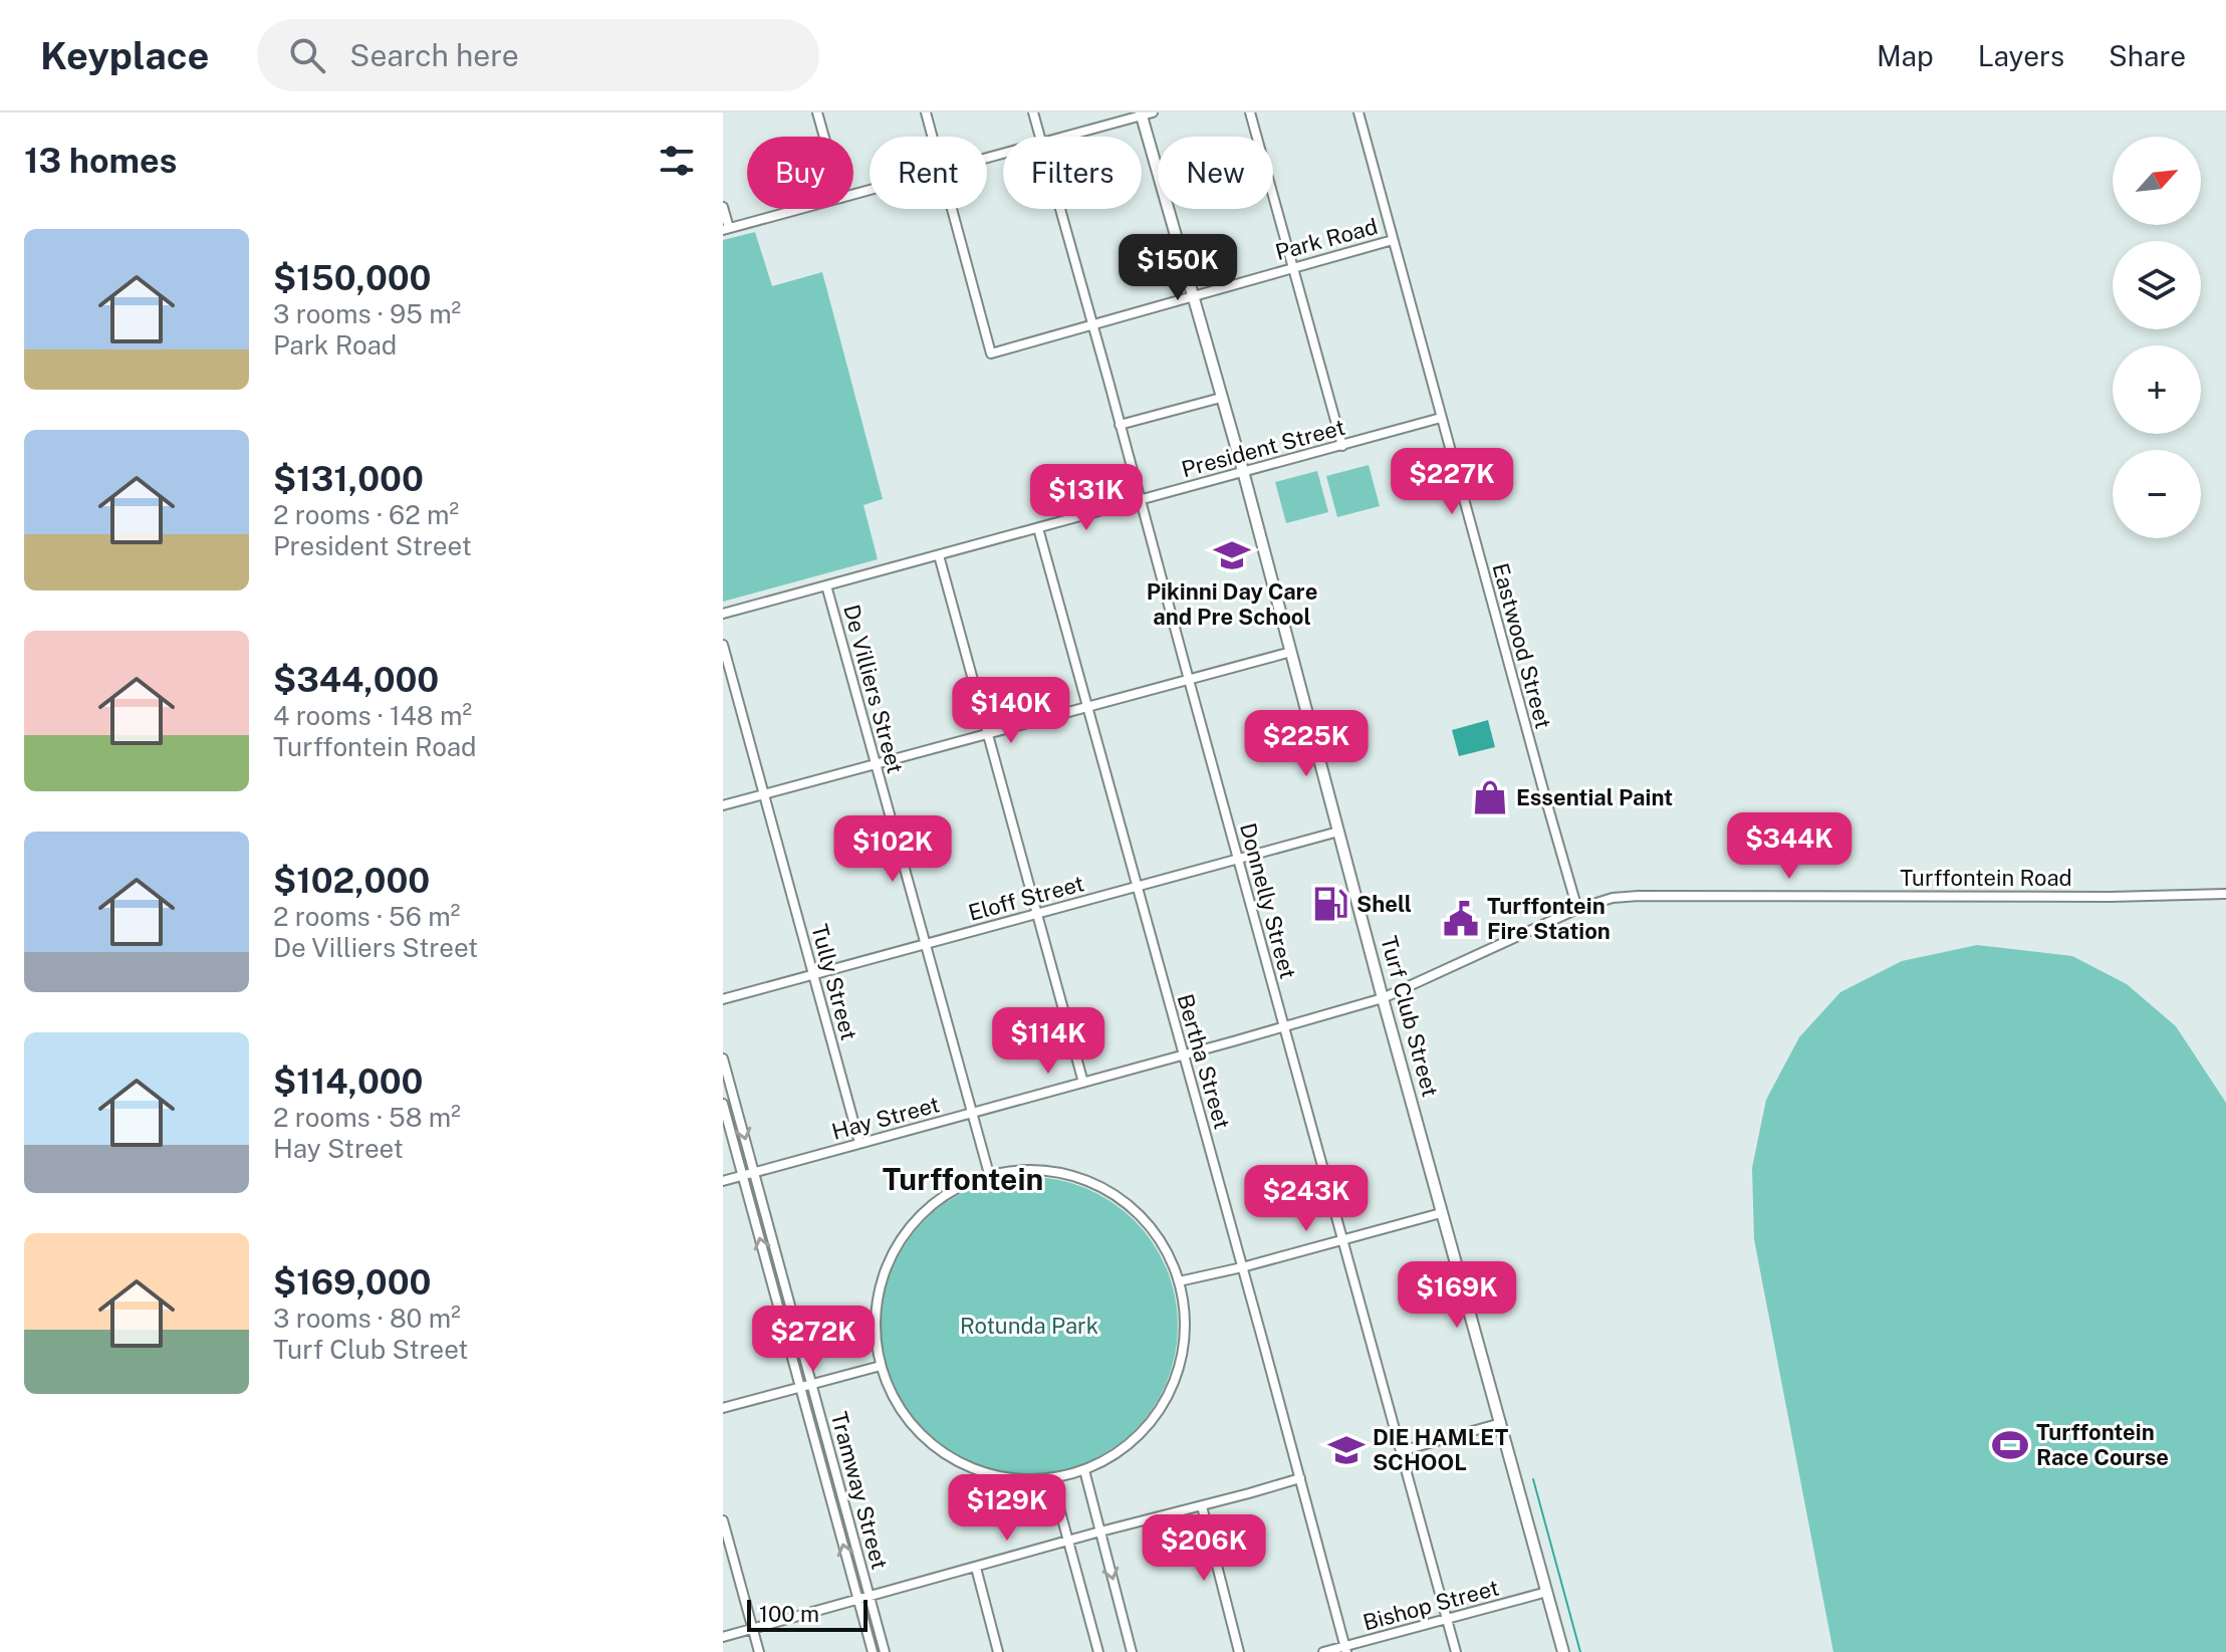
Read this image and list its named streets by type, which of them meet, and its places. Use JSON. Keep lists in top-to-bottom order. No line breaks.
{"streets":{"main road":["Turf Club Street"],"street":["Park Road","President Street","Eastwood Street","De Villiers Street","Turffontein Road","Eloff Street","Donnelly Street","Tully Street","Bertha Street","Hay Street","Tramway Street","Bishop Street"]},"crossings":[["Park Road","Eastwood Street"],["Park Road","Donnelly Street"],["Park Road","Turf Club Street"],["President Street","Eastwood Street"],["President Street","De Villiers Street"],["President Street","Donnelly Street"],["President Street","Turf Club Street"],["President Street","Bertha Street"],["Eastwood Street","Turffontein Road"],["De Villiers Street","Eloff Street"],["De Villiers Street","Hay Street"],["Turffontein Road","Turf Club Street"],["Turffontein Road","Hay Street"],["Eloff Street","Donnelly Street"],["Eloff Street","Tully Street"],["Eloff Street","Turf Club Street"],["Eloff Street","Bertha Street"],["Donnelly Street","Hay Street"],["Donnelly Street","Bishop Street"],["Tully Street","Hay Street"],["Turf Club Street","Hay Street"],["Turf Club Street","Bishop Street"],["Bertha Street","Hay Street"],["Bertha Street","Bishop Street"],["Hay Street","Tramway Street"]],"districts":["Turffontein"],"parks":["Rotunda Park"],"places":{"school or university":["Pikinni Day Care and Pre School","DIE HAMLET SCHOOL"],"shop":["Essential Paint"],"fuel station":["Shell"],"public building":["Turffontein Fire Station"],"sports":["Turffontein Race Course"]},"scale_bar":"100 m","north":"top right","page":{"header":"Keyplace","search":"Search here","nav":["Map","Layers","Share"],"heading":"13 homes","map_buttons":["+","−"],"chip":["Buy","Rent","Filters","New"],"list":[{"name":"$150,000","note":"3 rooms · 95 m² · Park Road"},{"name":"$131,000","note":"2 rooms · 62 m² · President Street"},{"name":"$344,000","note":"4 rooms · 148 m² · Turffontein Road"},{"name":"$102,000","note":"2 rooms · 56 m² · De Villiers Street"},{"name":"$114,000","note":"2 rooms · 58 m² · Hay Street"},{"name":"$169,000","note":"3 rooms · 80 m² · Turf Club Street"}],"price":["$150K","$227K","$131K","$140K","$225K","$344K","$102K","$114K","$243K","$169K","$272K","$129K","$206K"],"scale":"100 m"}}
